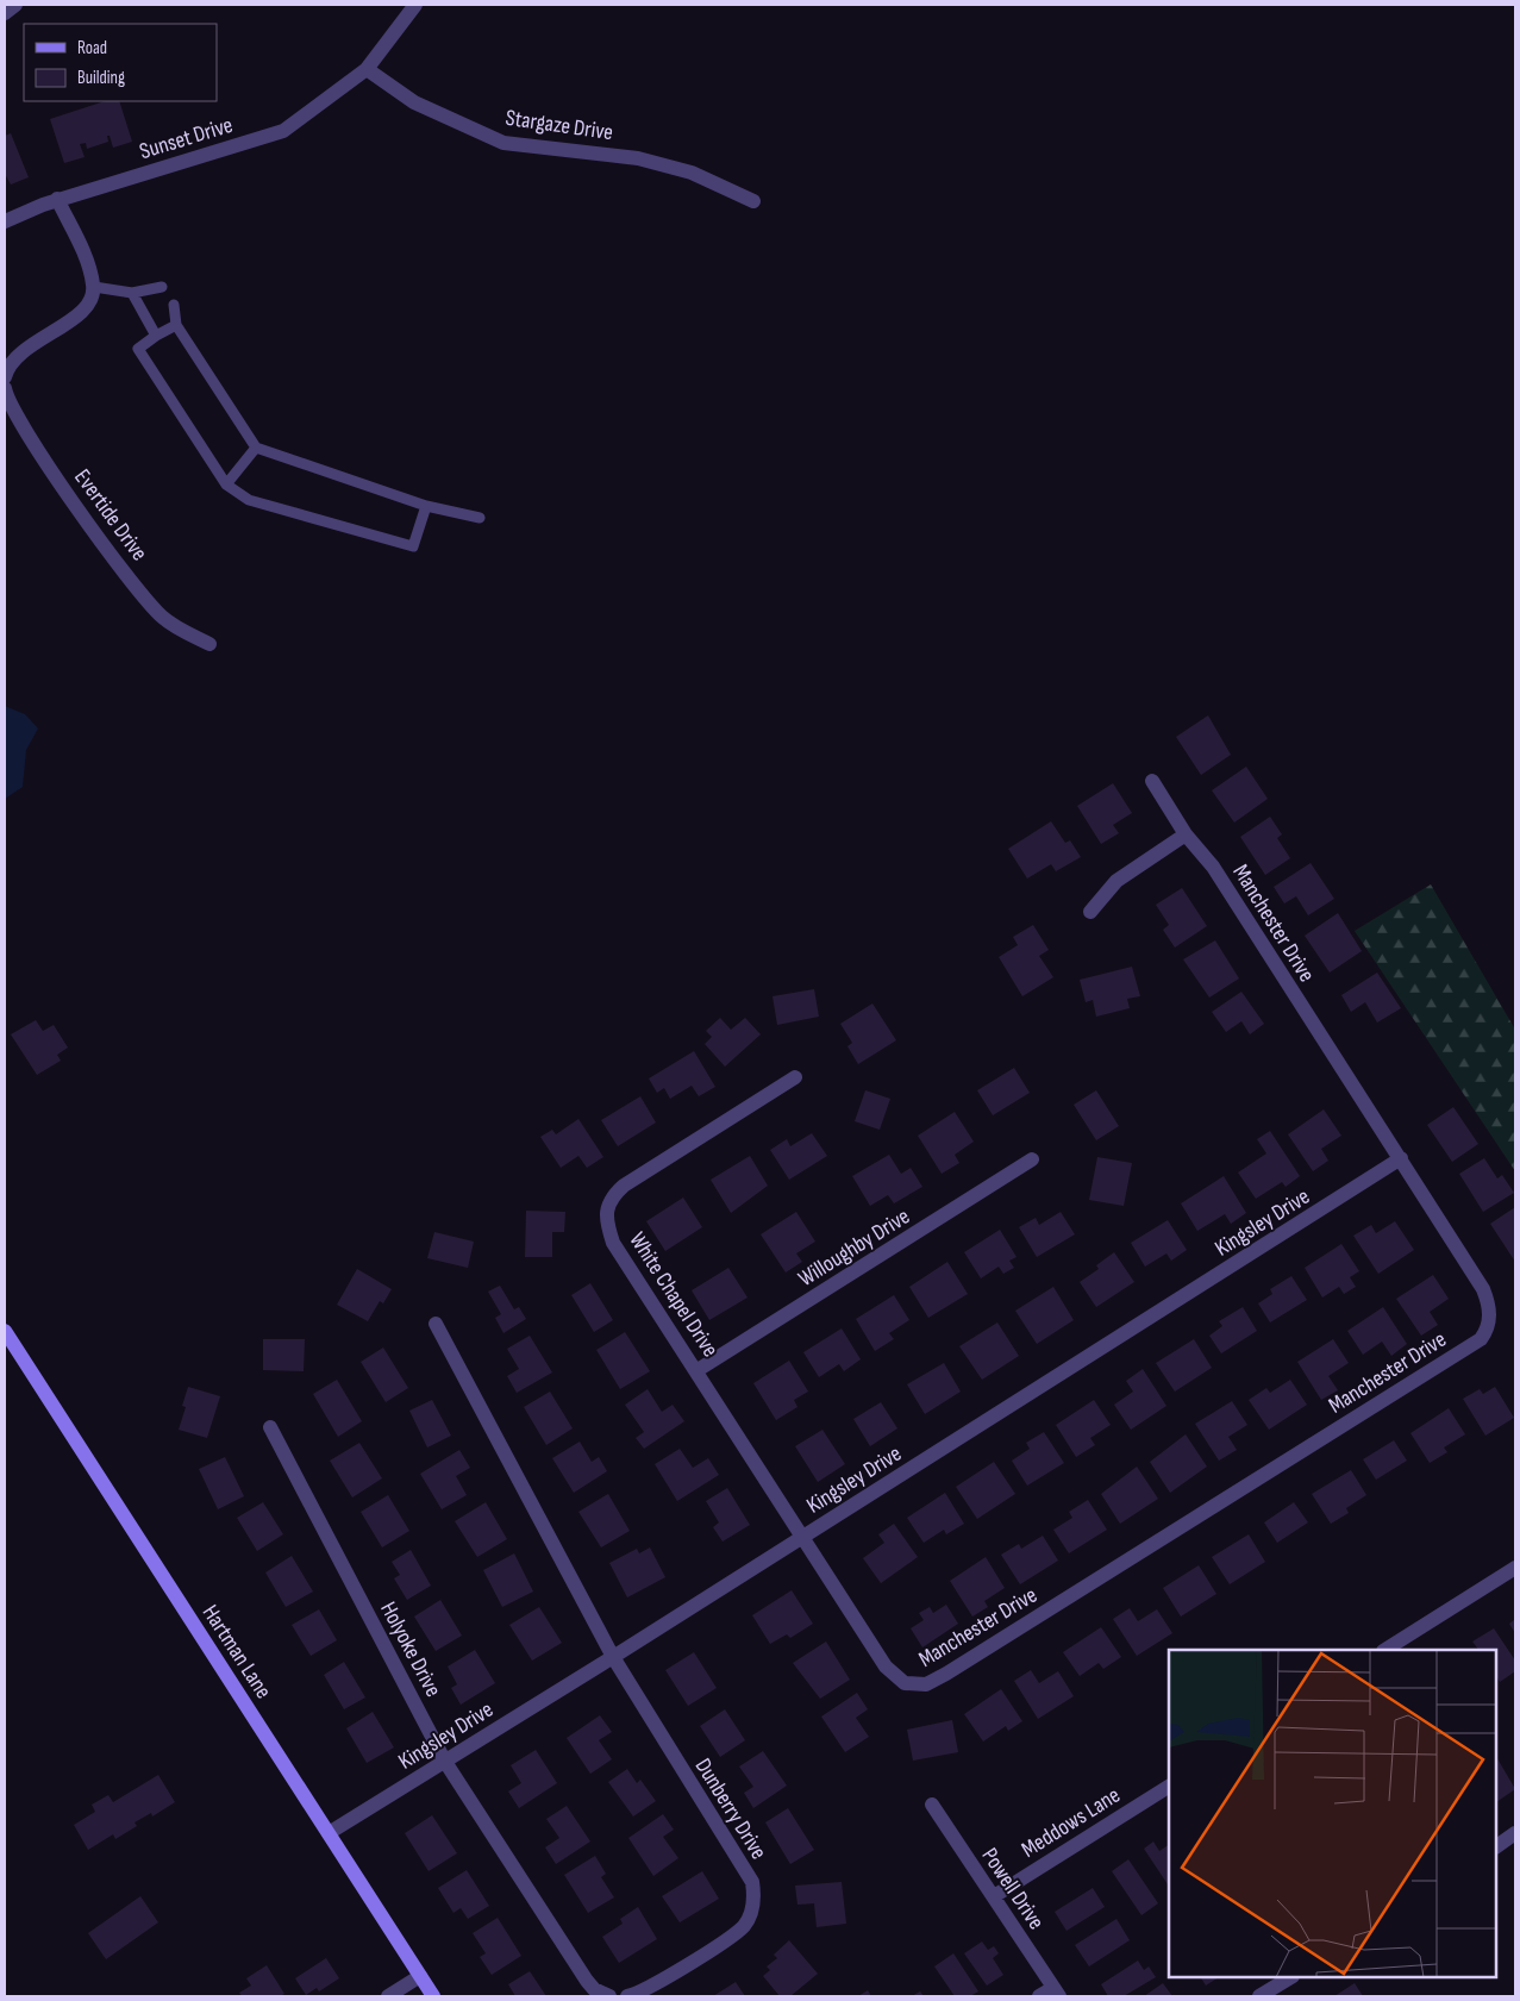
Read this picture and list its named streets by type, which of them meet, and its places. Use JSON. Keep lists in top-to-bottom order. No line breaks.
{"streets":{"street":["Stargaze Drive","Sunset Drive","Evertide Drive","Manchester Drive","Kingsley Drive","Willoughby Drive","White Chapel Drive","Holyoke Drive","Hartman Lane","Dunberry Drive","Meddows Lane","Powell Drive"]},"crossings":[["Stargaze Drive","Sunset Drive"],["Manchester Drive","Kingsley Drive"],["Manchester Drive","White Chapel Drive"],["Kingsley Drive","White Chapel Drive"],["Kingsley Drive","Holyoke Drive"],["Kingsley Drive","Hartman Lane"],["Kingsley Drive","Dunberry Drive"],["Willoughby Drive","White Chapel Drive"],["Meddows Lane","Powell Drive"]],"legend":["Road","Building"]}
